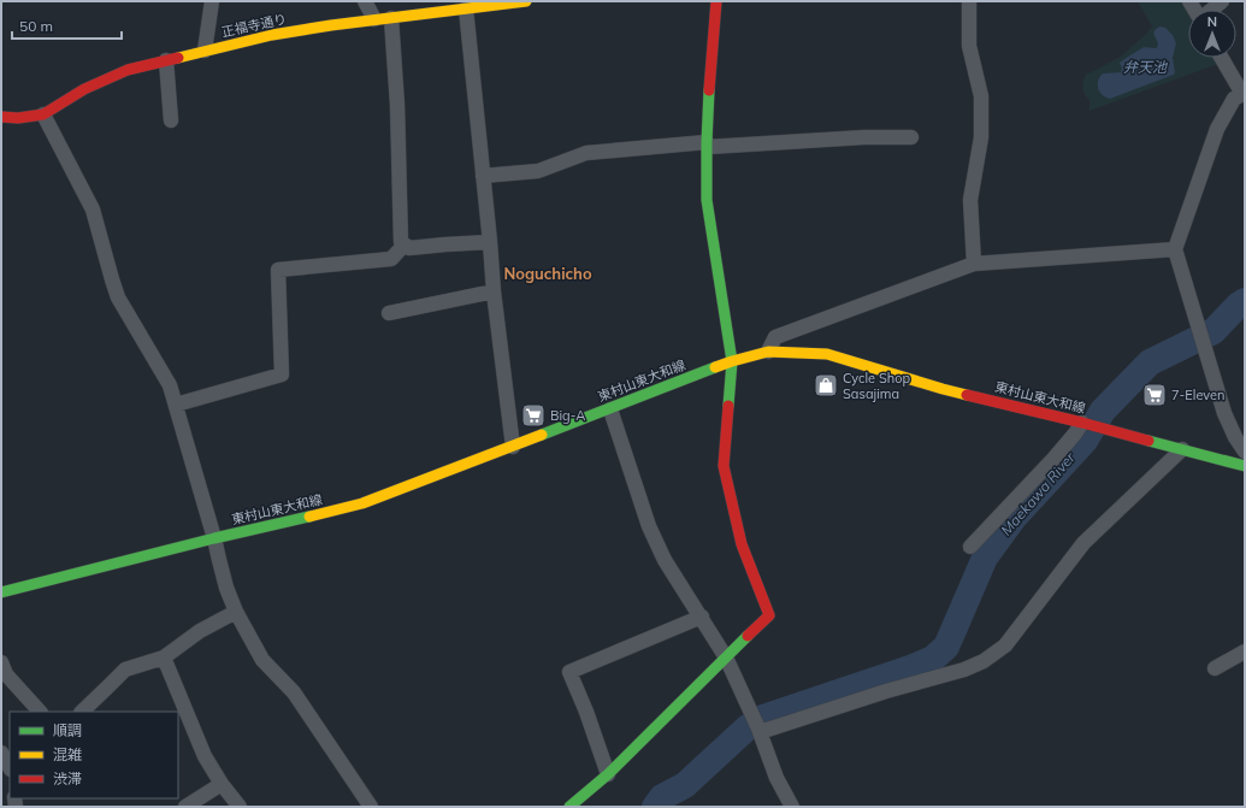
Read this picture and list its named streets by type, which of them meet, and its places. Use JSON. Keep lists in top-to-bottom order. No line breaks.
{"streets":{"street":["正福寺通り","東村山東大和線"]},"districts":["Noguchicho"],"water":["弁天池","Maekawa River"],"places":{"shop":["Cycle Shop Sasajima"],"supermarket":["7-Eleven","Big-A"]},"legend":["順調","混雑","渋滞"],"scale_bar":"50 m","north":"top"}
